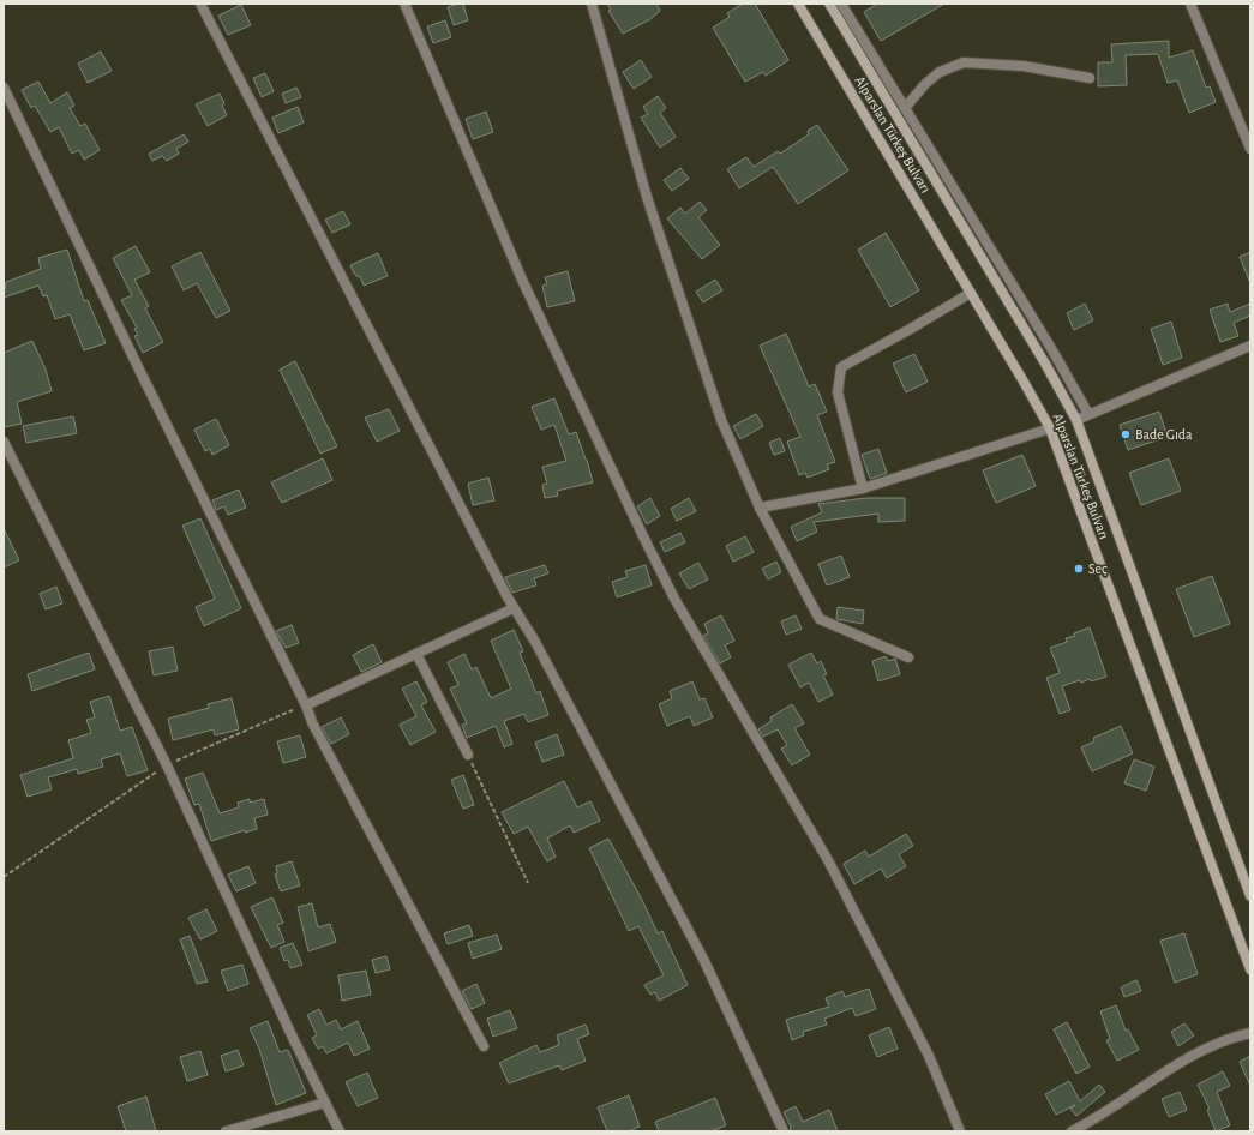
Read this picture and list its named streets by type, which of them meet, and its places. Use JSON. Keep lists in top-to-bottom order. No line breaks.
{"streets":{"main road":["Alparslan Türkeş Bulvarı"]},"places":["Bade Gıda","Seç"]}
